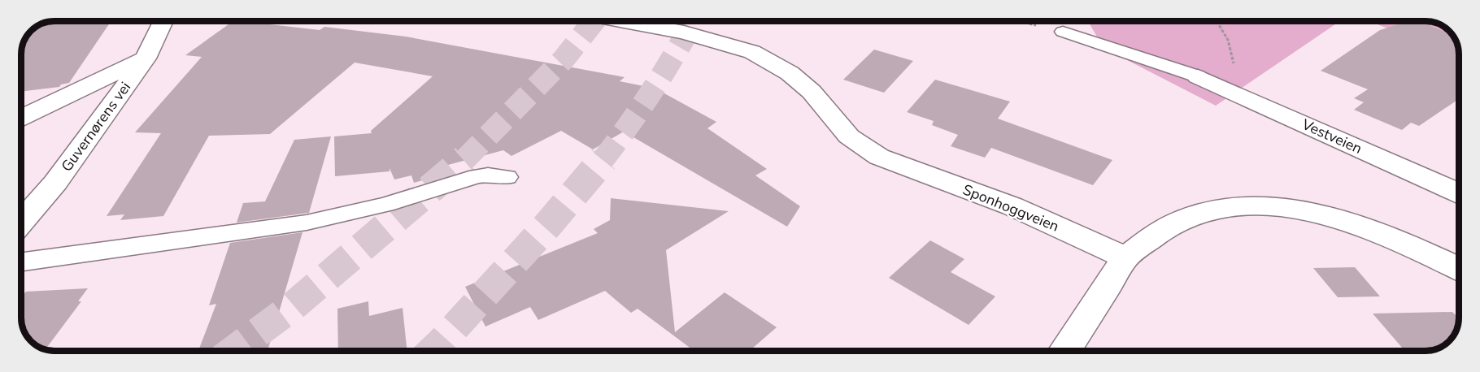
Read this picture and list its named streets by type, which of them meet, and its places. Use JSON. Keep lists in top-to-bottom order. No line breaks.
{"streets":{"street":["Guvernørens vei","Vestveien","Sponhoggveien"]}}
